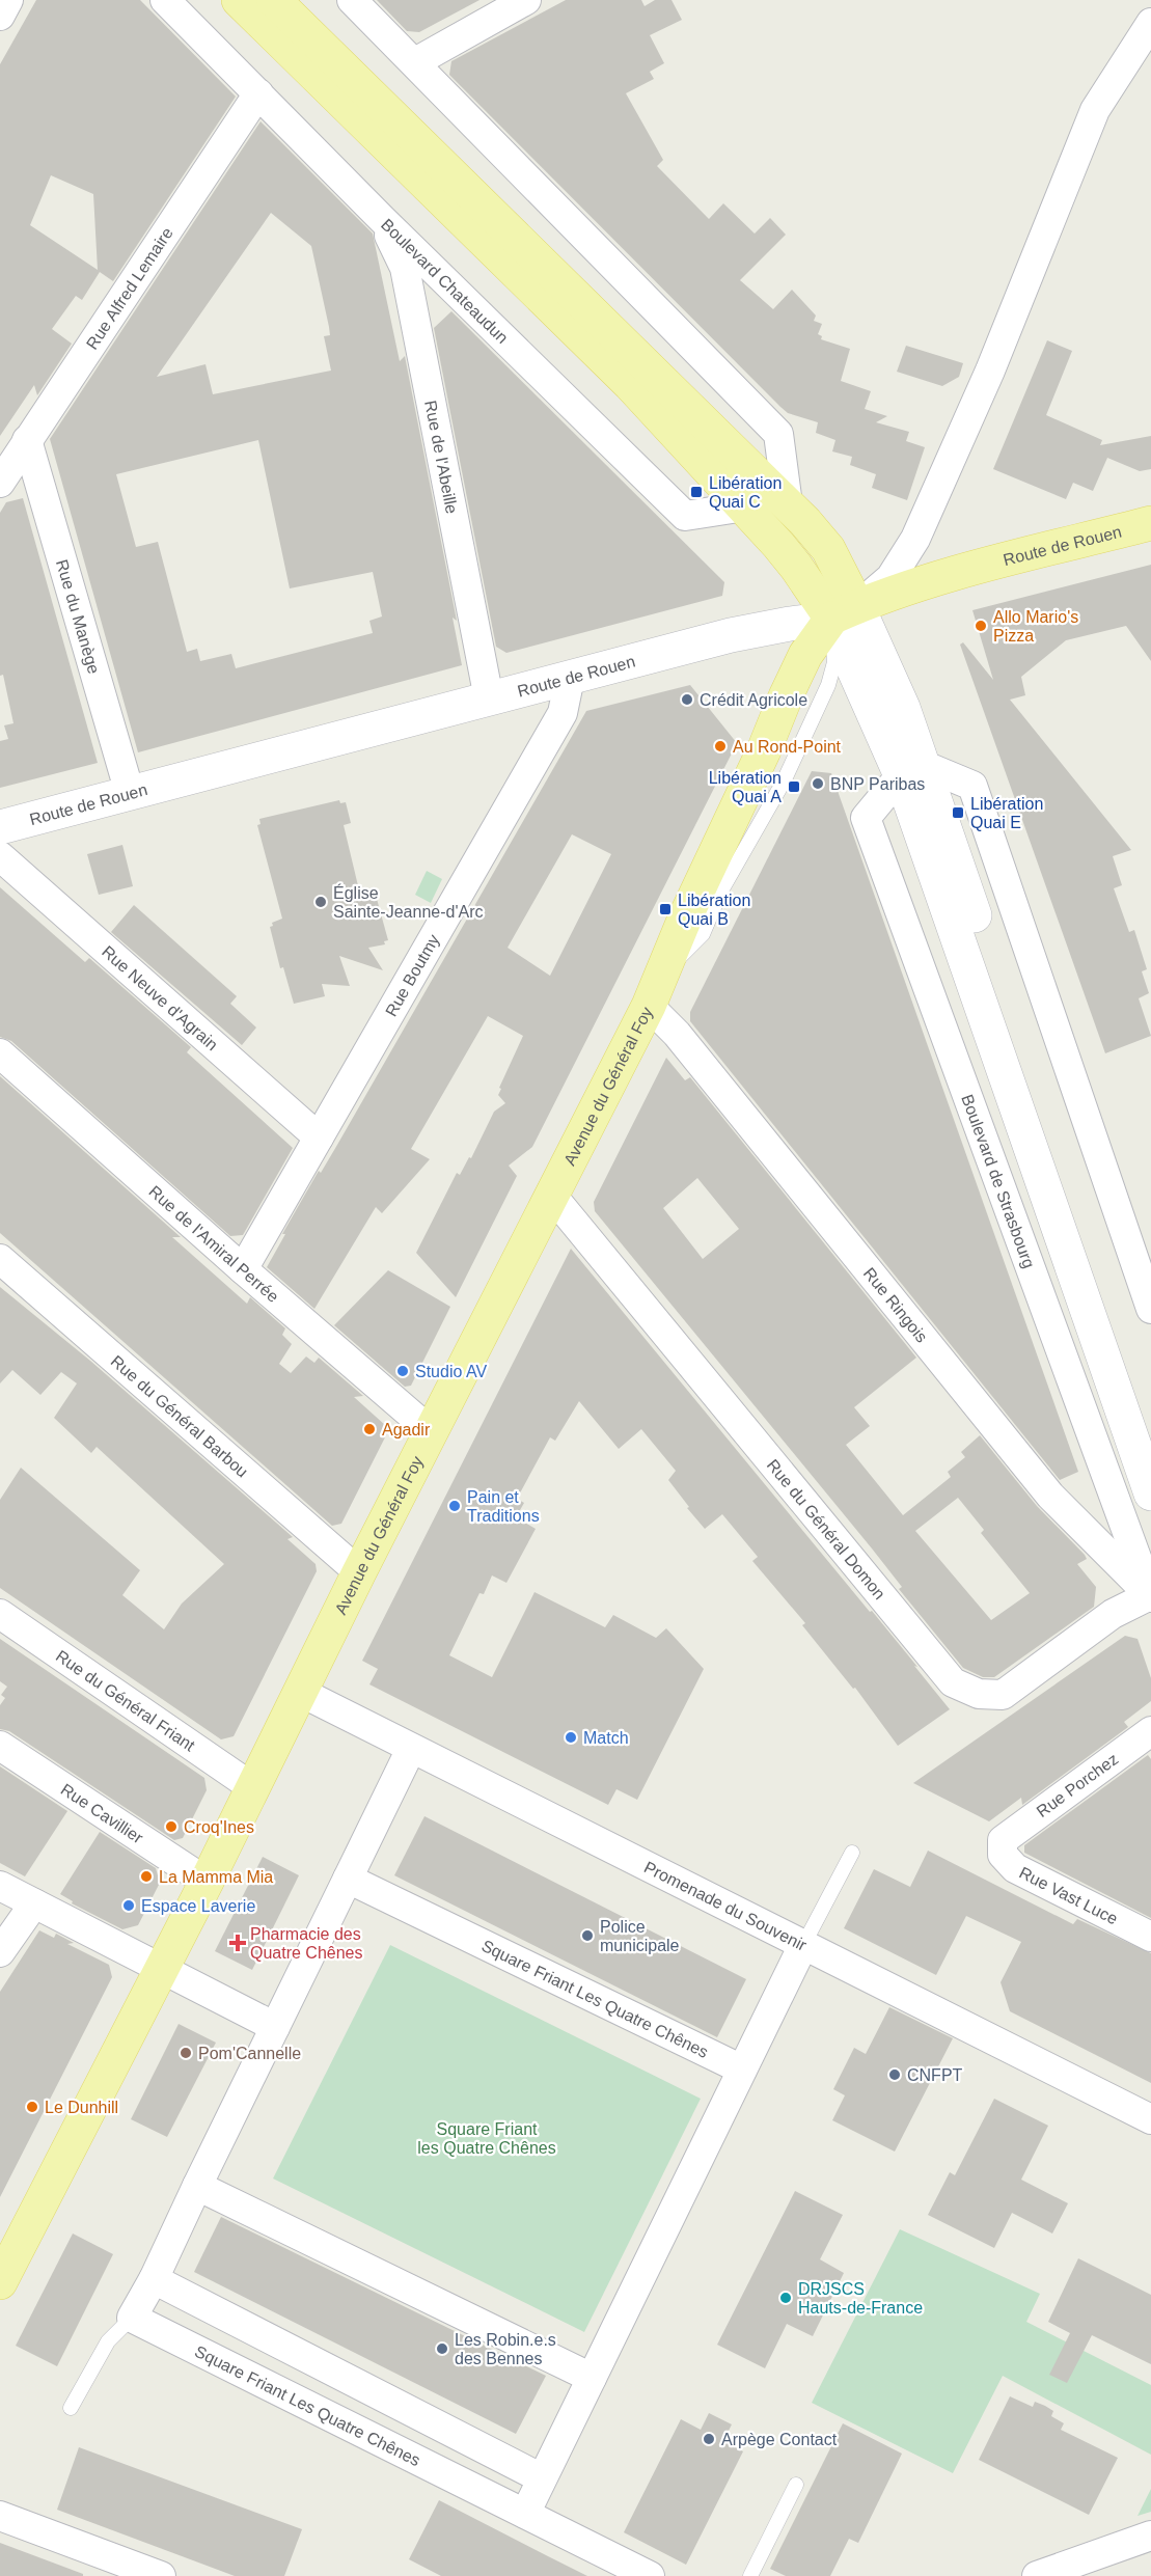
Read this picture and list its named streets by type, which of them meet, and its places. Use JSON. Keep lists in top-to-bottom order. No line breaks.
{"streets":{"main road":["Route de Rouen","Avenue du Général Foy"],"street":["Boulevard Chateaudun","Rue Alfred Lemaire","Rue de l'Abeille","Rue du Manège","Rue Boutmy","Rue Neuve d'Agrain","Boulevard de Strasbourg","Rue de l'Amiral Perrée","Rue Ringois","Rue du Général Barbou","Rue du Général Domon","Rue du Général Friant","Rue Porchez","Rue Cavillier","Rue Vast Luce","Promenade du Souvenir","Square Friant Les Quatre Chênes"]},"crossings":[["Boulevard Chateaudun","Rue Alfred Lemaire"],["Boulevard Chateaudun","Rue de l'Abeille"],["Rue Alfred Lemaire","Rue du Manège"],["Rue de l'Abeille","Route de Rouen"],["Route de Rouen","Rue du Manège"],["Route de Rouen","Rue Boutmy"],["Route de Rouen","Avenue du Général Foy"],["Rue Boutmy","Rue Neuve d'Agrain"],["Rue Boutmy","Rue de l'Amiral Perrée"],["Avenue du Général Foy","Rue de l'Amiral Perrée"],["Avenue du Général Foy","Rue Ringois"],["Avenue du Général Foy","Rue du Général Barbou"],["Avenue du Général Foy","Rue du Général Domon"],["Avenue du Général Foy","Rue du Général Friant"],["Avenue du Général Foy","Rue Cavillier"],["Avenue du Général Foy","Promenade du Souvenir"],["Boulevard de Strasbourg","Rue Ringois"],["Boulevard de Strasbourg","Rue du Général Domon"],["Rue Ringois","Rue du Général Domon"],["Rue Porchez","Rue Vast Luce"]],"parks":["Square Friant les Quatre Chênes"],"places":{"transit":["Libération Quai C","Libération Quai A","Libération Quai E","Libération Quai B"],"other":["Allo Mario's Pizza","Crédit Agricole","Au Rond-Point","BNP Paribas","Église Sainte-Jeanne-d'Arc","Studio AV","Agadir","Pain et Traditions","Match","Croq'Ines","La Mamma Mia","Espace Laverie","Police municipale","Pom'Cannelle","CNFPT","Le Dunhill","DRJSCS Hauts-de-France","Les Robin.e.s des Bennes","Arpège Contact"],"health":["Pharmacie des Quatre Chênes"]}}
